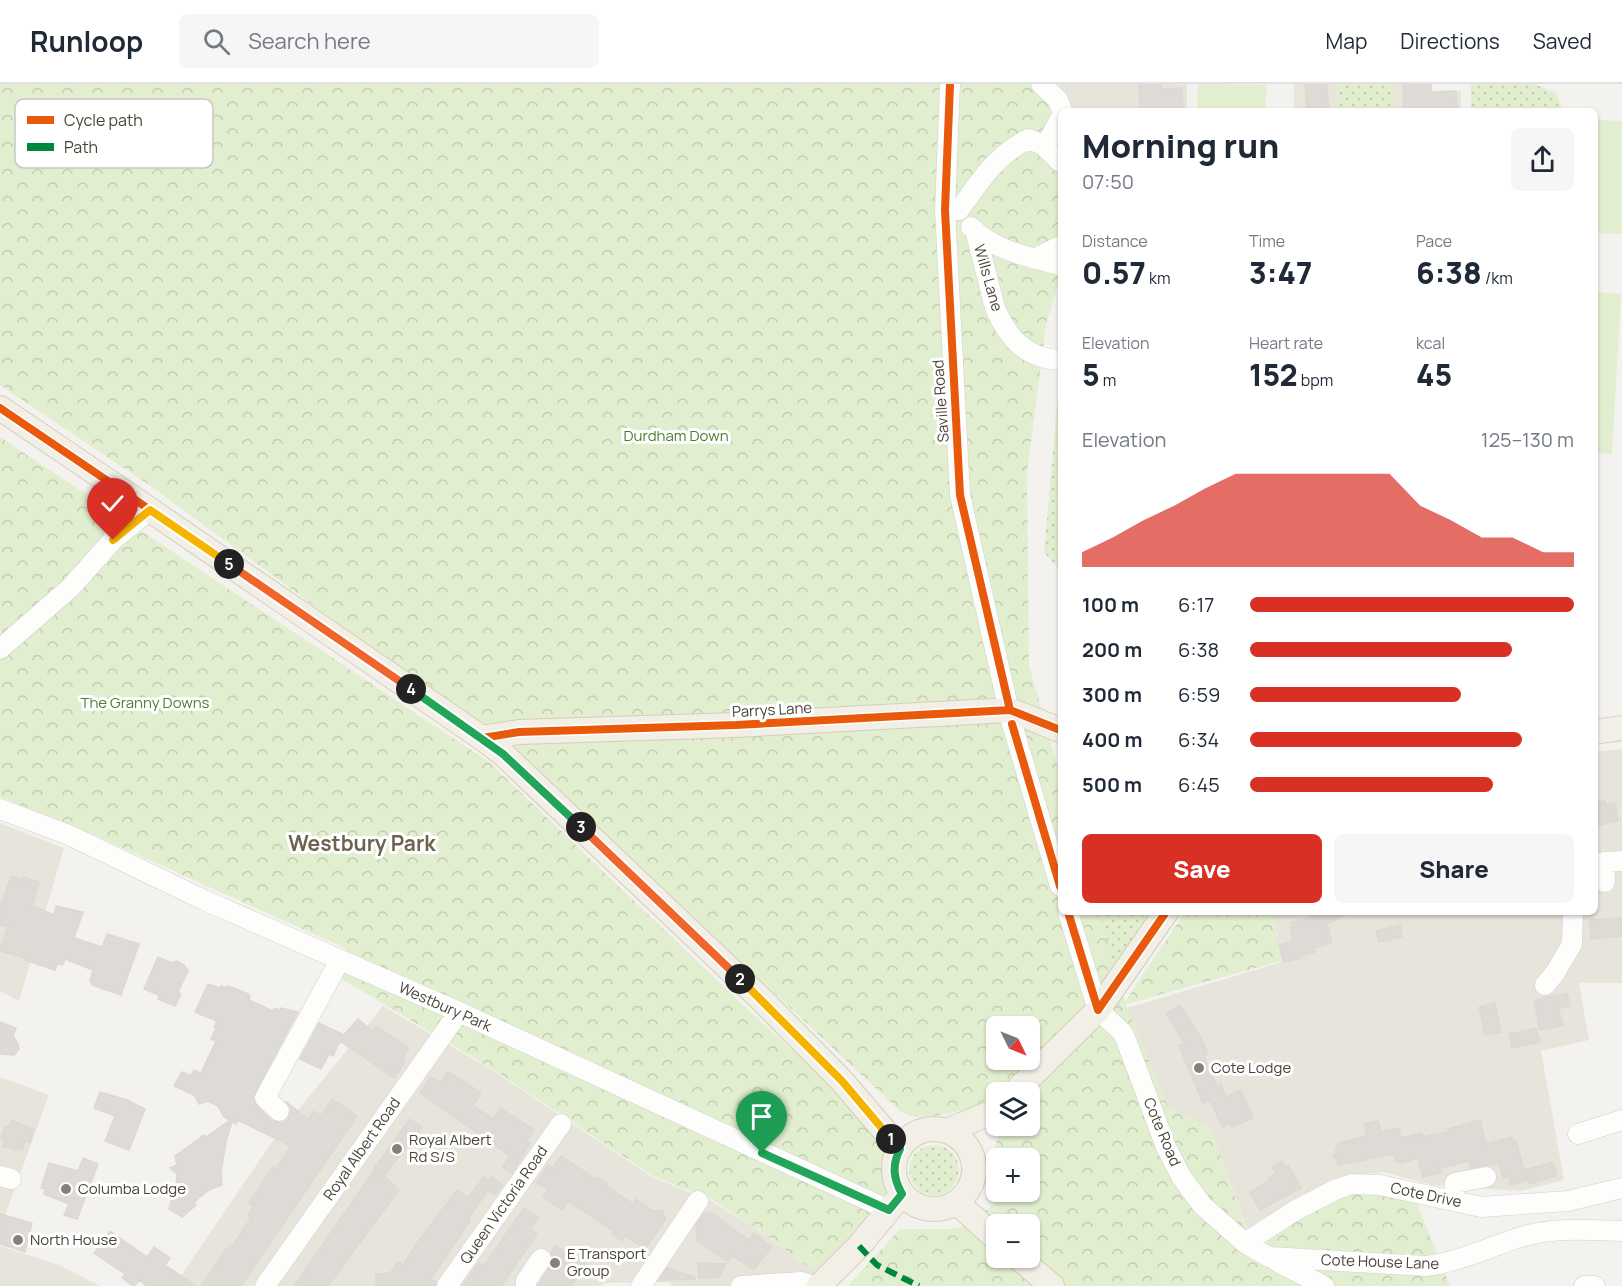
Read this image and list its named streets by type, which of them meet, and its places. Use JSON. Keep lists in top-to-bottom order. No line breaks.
{"streets":{"main road":["Parrys Lane"],"street":["Wills Lane","Saville Road","Westbury Park","Cote Road","Royal Albert Road","Cote Drive","Queen Victoria Road","Cote House Lane"]},"crossings":[["Saville Road","Parrys Lane"],["Westbury Park","Royal Albert Road"],["Cote Road","Cote Drive"],["Cote Road","Cote House Lane"],["Cote Drive","Cote House Lane"]],"districts":["Westbury Park"],"parks":["Durdham Down","The Granny Downs"],"places":["Cote Lodge","Royal Albert Rd S/S","Columba Lodge","North House","E Transport Group"],"legend":["Cycle path","Path"],"north":"bottom right","page":{"header":"Runloop","search":"Search here","nav":["Map","Directions","Saved"],"heading":["Morning run","07:50"],"stats":[["Distance","0.57 km"],["Time","3:47"],["Pace","6:38 /km"],["Elevation","5 m"],["Heart rate","152 bpm"],["kcal","45"]],"chart":["Elevation","125–130 m"],"pins":["5","4","3","2","1"],"list":[{"name":"100 m","note":"6:17"},{"name":"200 m","note":"6:38"},{"name":"300 m","note":"6:59"},{"name":"400 m","note":"6:34"},{"name":"500 m","note":"6:45"}],"buttons":["Save","Share"],"map_buttons":["+","−"]}}
